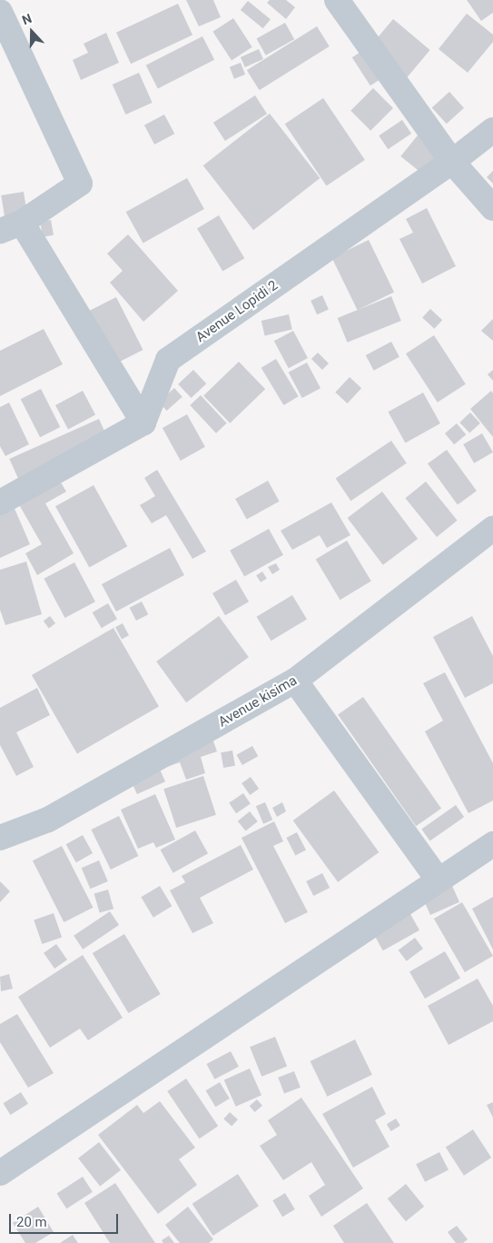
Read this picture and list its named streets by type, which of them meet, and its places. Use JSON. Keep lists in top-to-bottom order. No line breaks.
{"streets":{"street":["Avenue Lopidi 2","Avenue kisima"]},"scale_bar":"20 m","north":"top"}
